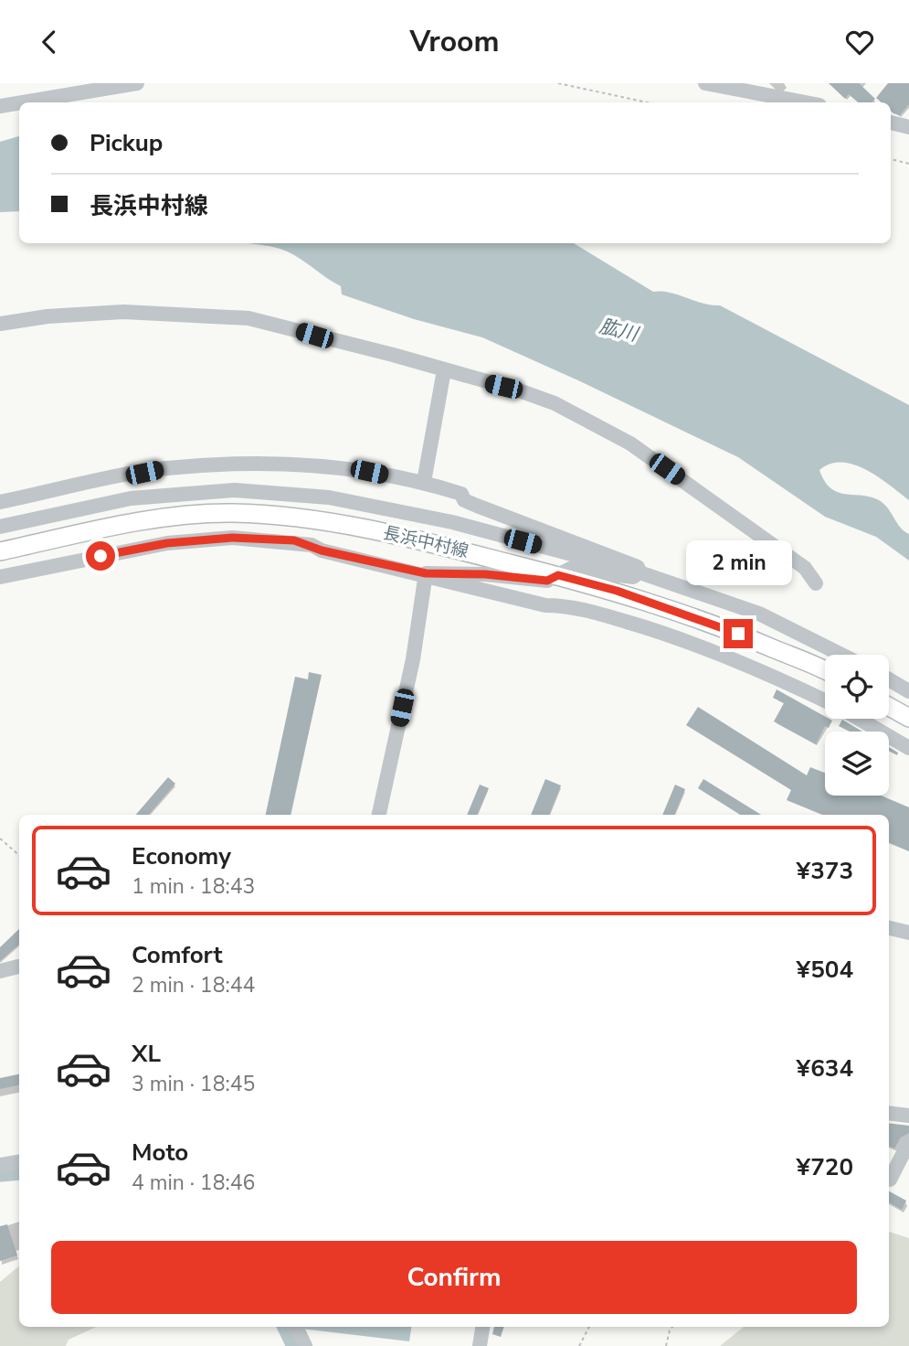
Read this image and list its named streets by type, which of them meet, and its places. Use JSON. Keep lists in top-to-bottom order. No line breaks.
{"streets":{"main road":["長浜中村線"]},"water":["肱川"],"page":{"header":"Vroom","banner":["Pickup","長浜中村線"],"bubble":"2 min","list":[{"name":"Economy","note":"1 min · 18:43","value":"¥373"},{"name":"Comfort","note":"2 min · 18:44","value":"¥504"},{"name":"XL","note":"3 min · 18:45","value":"¥634"},{"name":"Moto","note":"4 min · 18:46","value":"¥720"}],"buttons":"Confirm"}}
